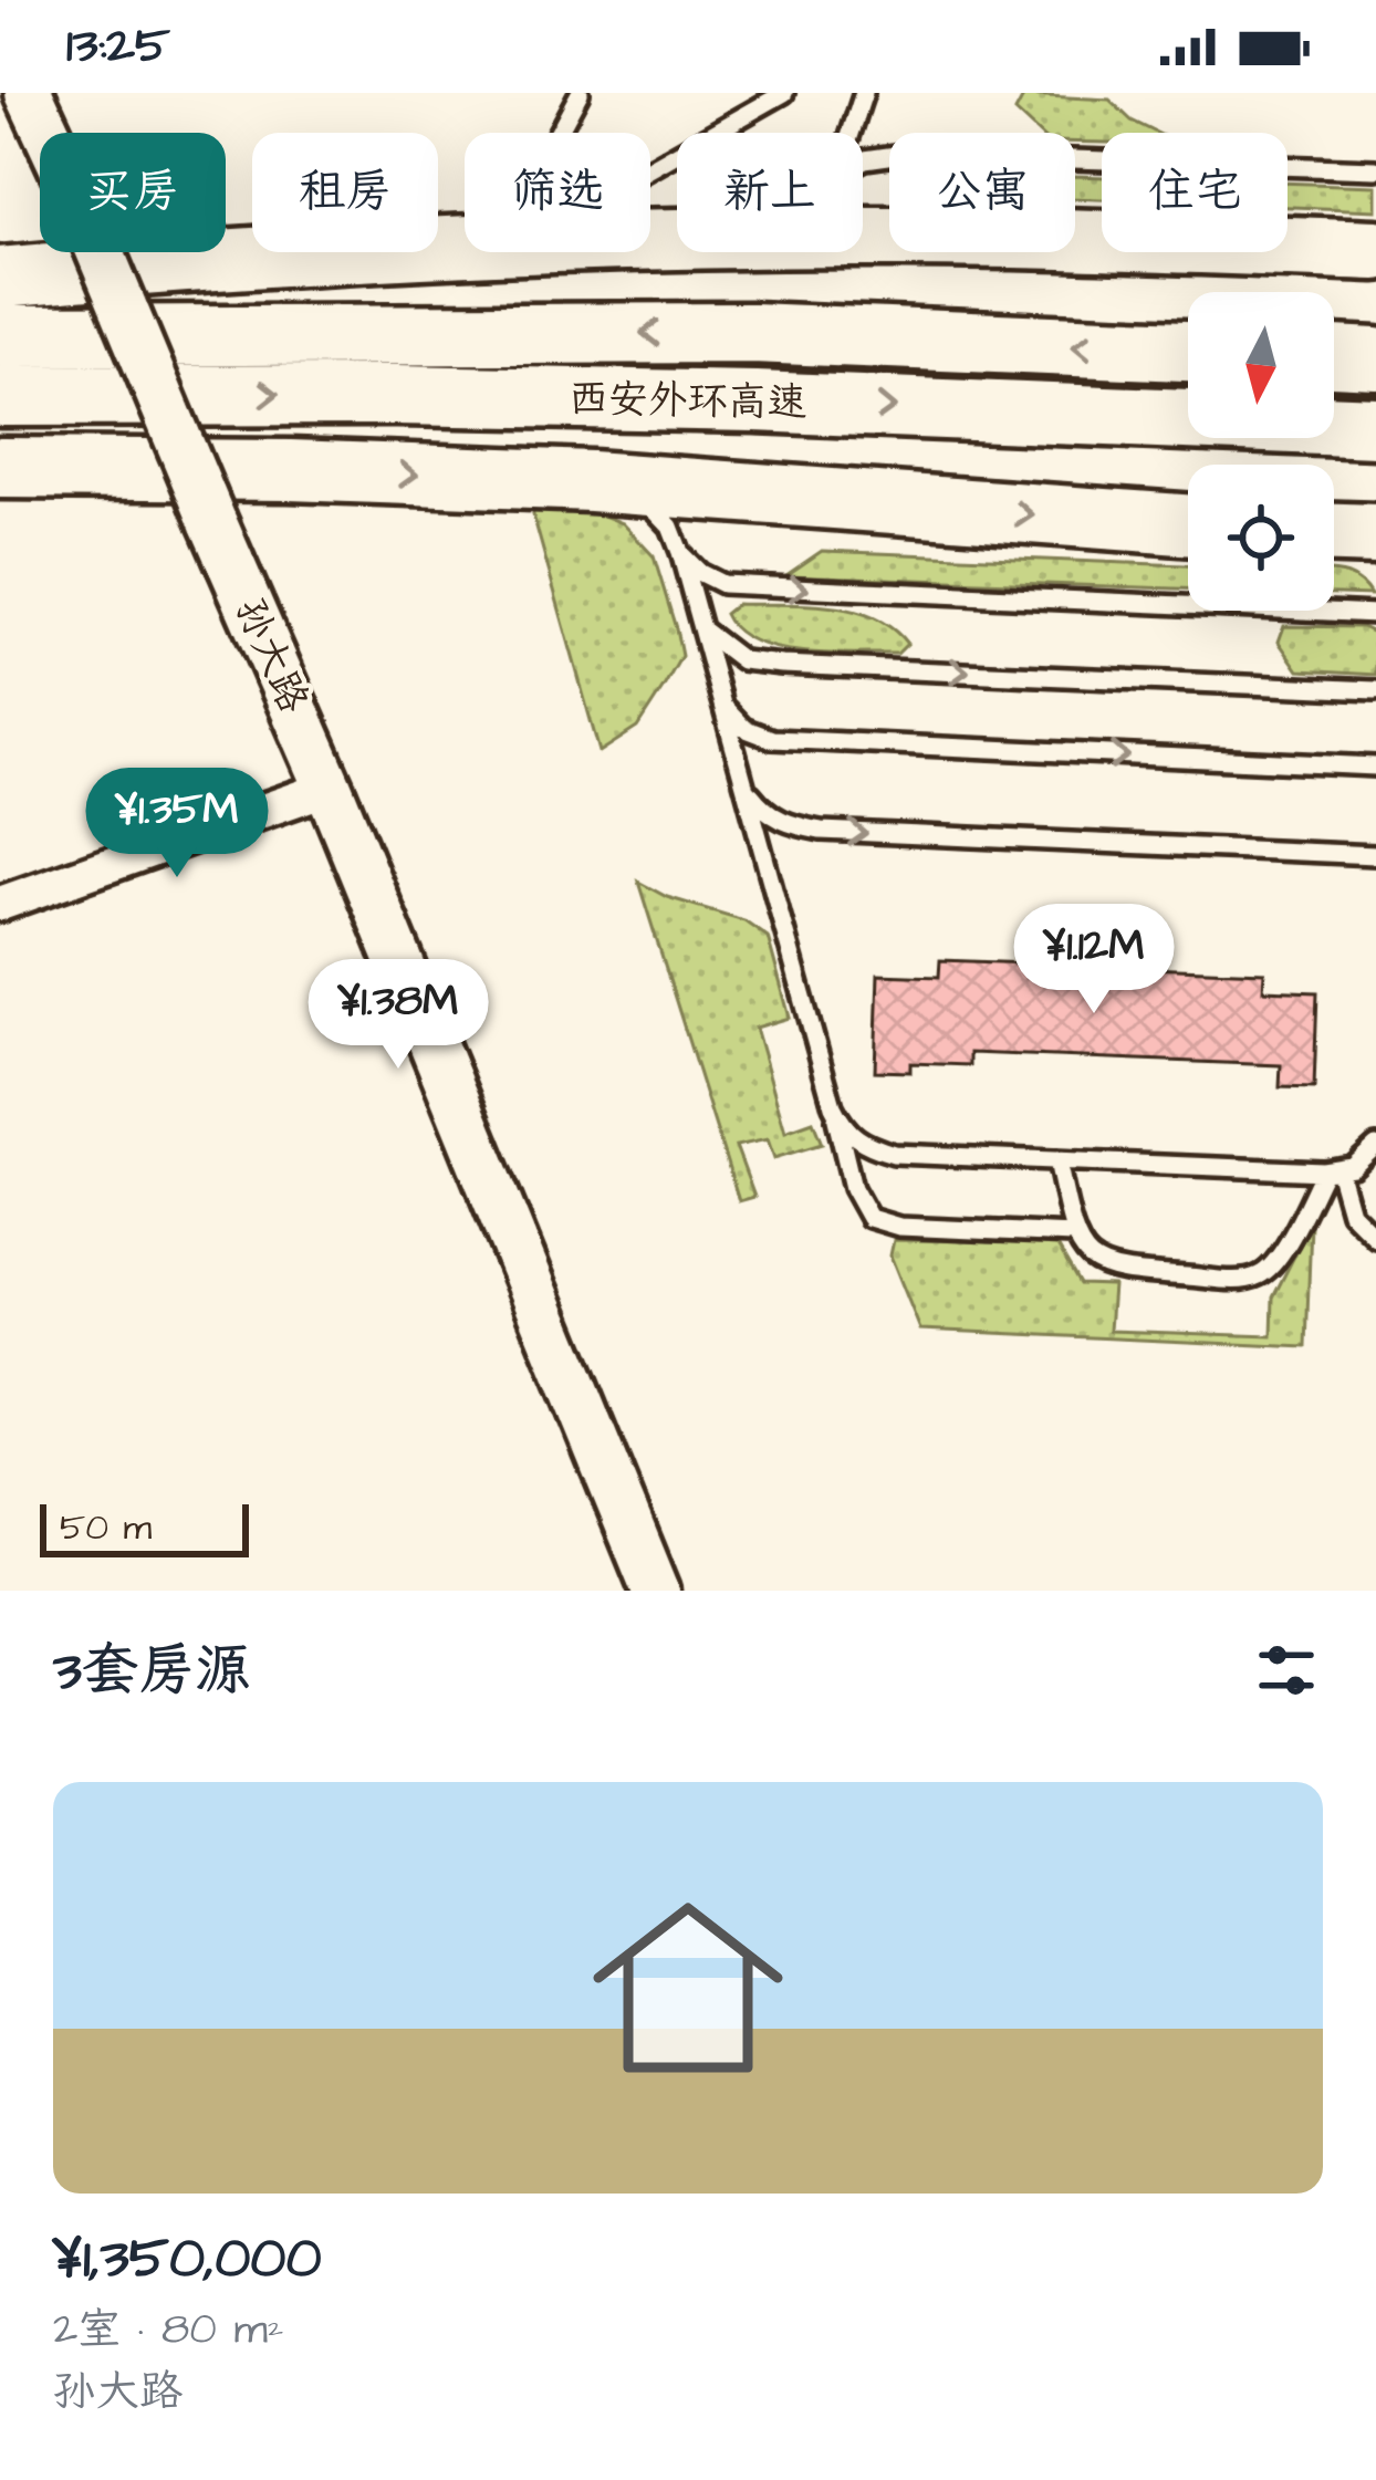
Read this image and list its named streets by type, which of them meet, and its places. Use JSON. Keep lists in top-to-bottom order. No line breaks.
{"streets":{"highway":["西安外环高速"],"street":["孙大路"]},"scale_bar":"50 m","north":"bottom","page":{"status":"13:25","chip":["买房","租房","筛选","新上","公寓","住宅"],"price":["¥1.35M","¥1.12M","¥1.38M"],"scale":"50 m","heading":"3套房源","list":[{"name":"¥1,350,000","note":"2室 · 80 m² · 孙大路"}]}}
